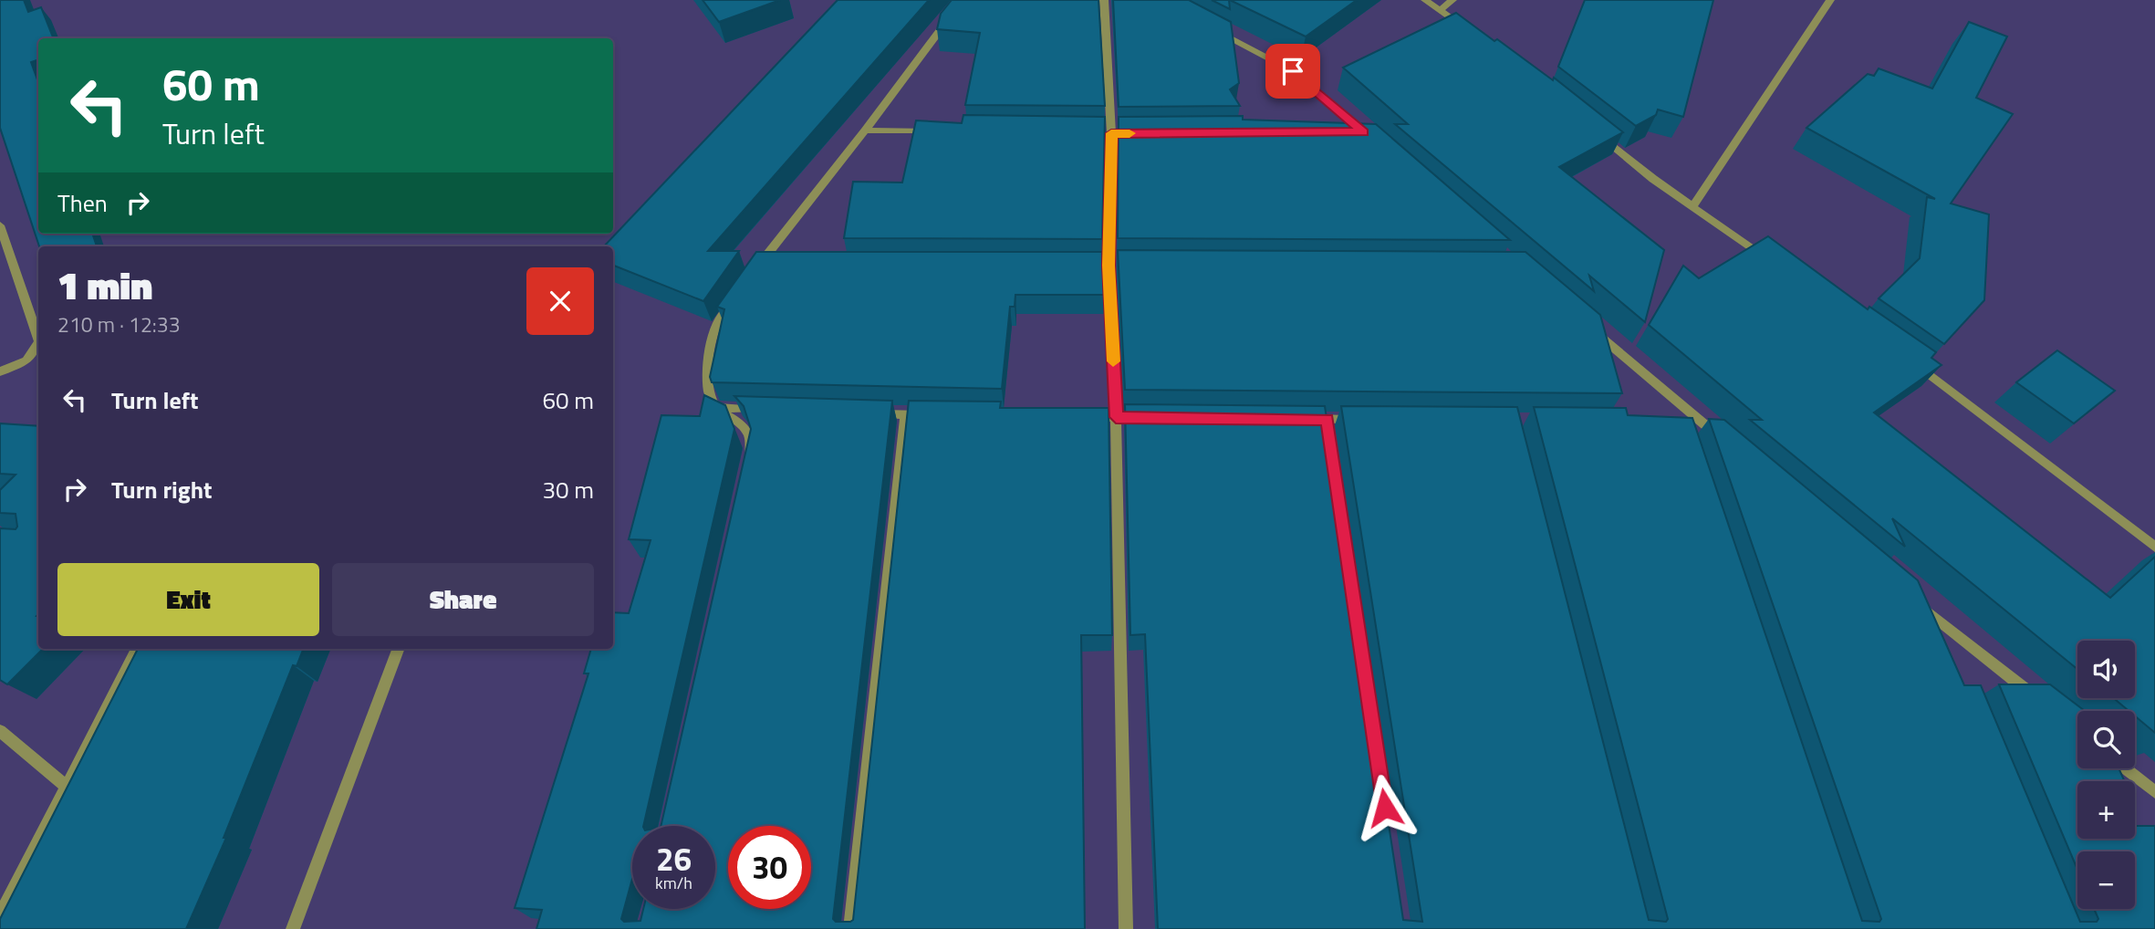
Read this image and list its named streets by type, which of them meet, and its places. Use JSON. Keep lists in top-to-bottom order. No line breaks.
{"page":{"turn":["60 m","Turn left"],"then":"Then","heading":["1 min","210 m · 12:33"],"list":[{"name":"Turn left","value":"60 m"},{"name":"Turn right","value":"30 m"}],"buttons":["Exit","Share"],"map_buttons":["+","−"],"speed":"26 km/h","limit":"30"}}
